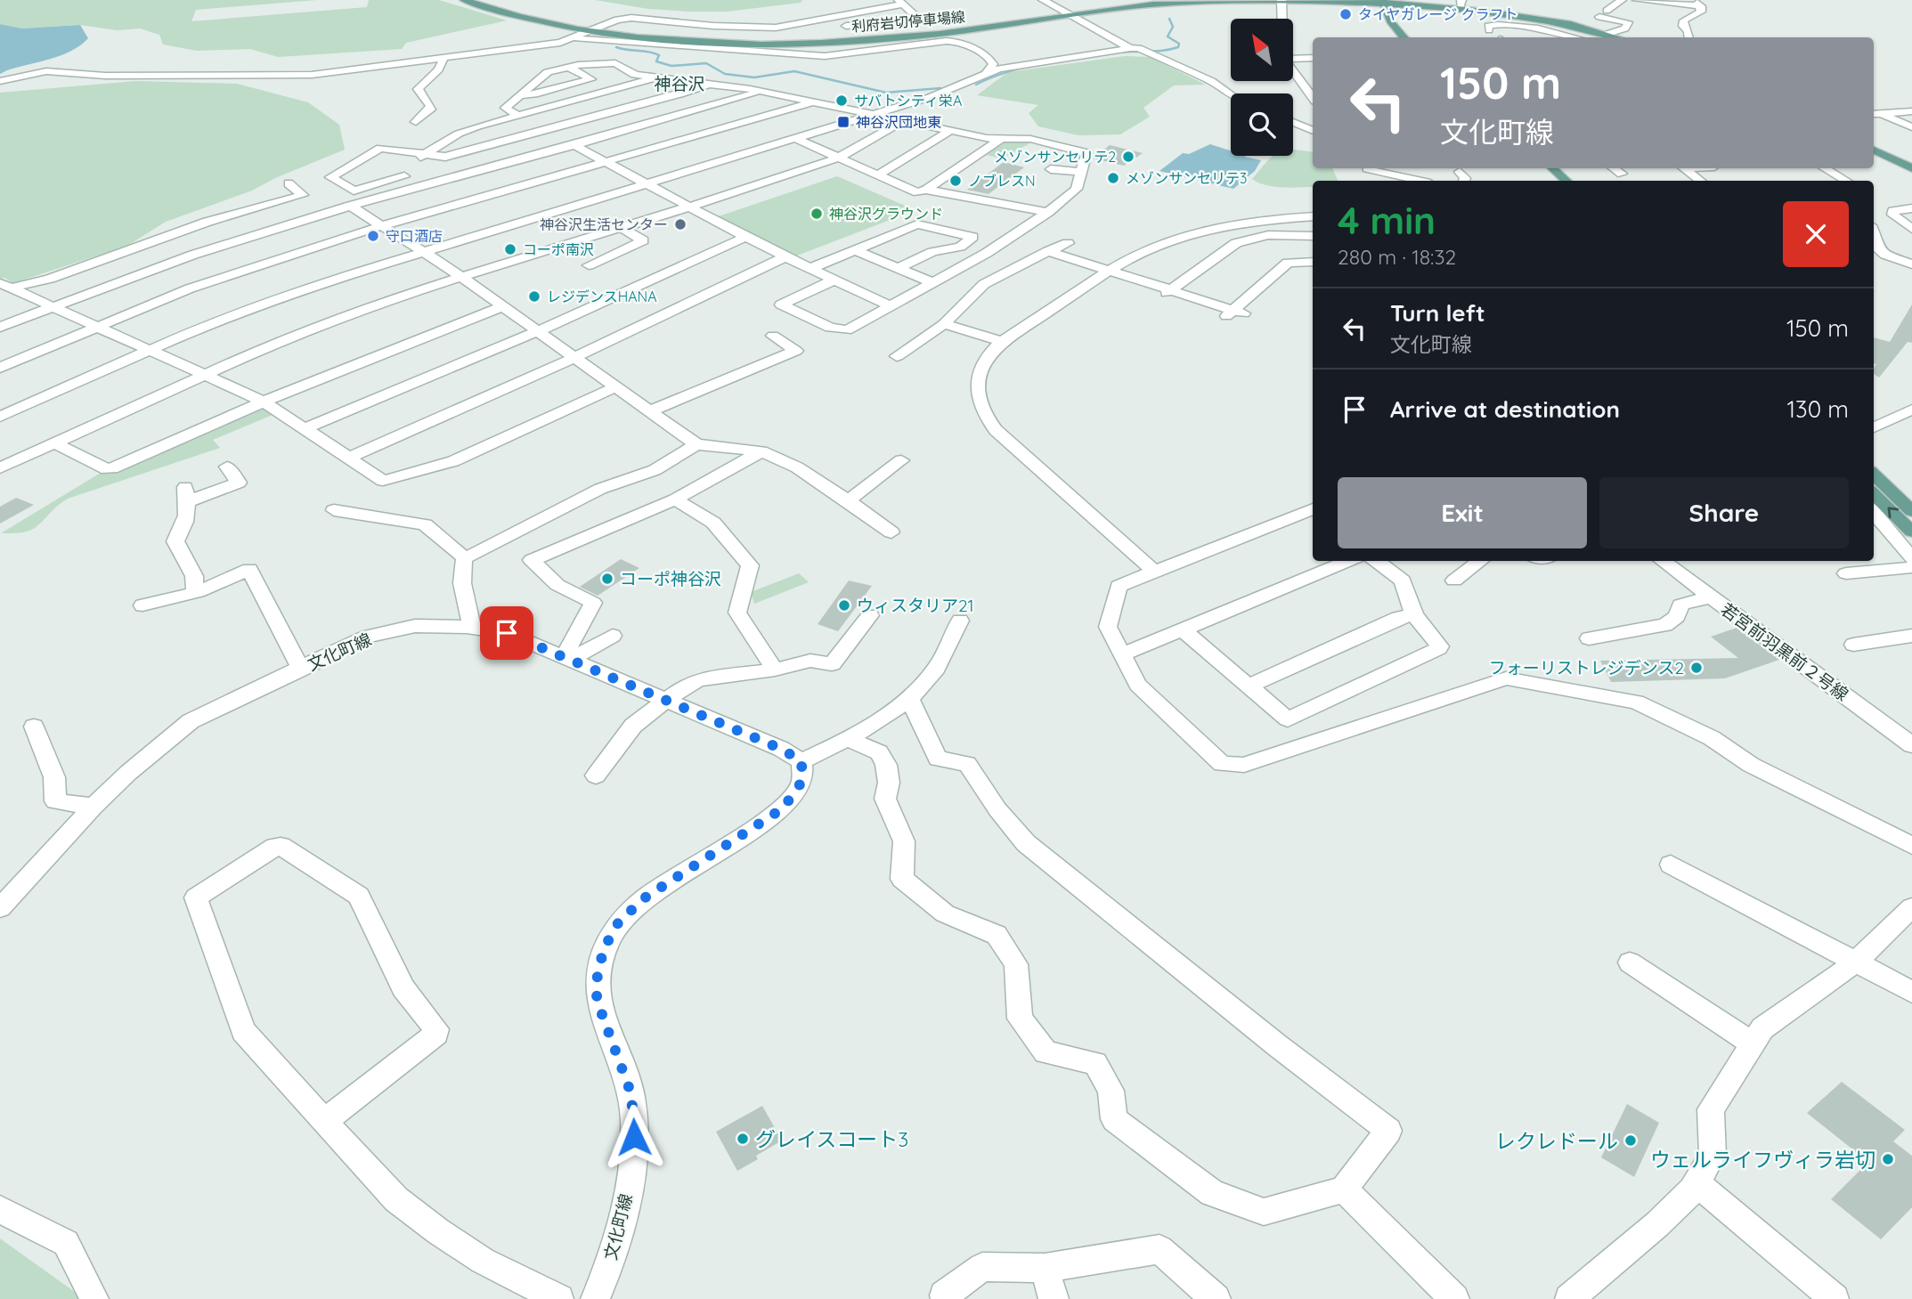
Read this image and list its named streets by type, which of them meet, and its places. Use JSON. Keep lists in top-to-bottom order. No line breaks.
{"streets":{"main road":["利府岩切停車場線"],"street":["文化町線","若宮前羽黒前２号線"]},"districts":["神谷沢"],"places":{"other":["タイヤガレージ クラフト","サバトシティ栄A","メゾンサンセリテ2","メゾンサンセリテ3","ノブレスN","神谷沢グラウンド","神谷沢生活センター","守口酒店","コーポ南沢","レジデンスHANA","コーポ神谷沢","ウィスタリア21","フォーリストレジデンス2","グレイスコート3","レクレドール","ウェルライフヴィラ岩切"],"transit":["神谷沢団地東"]},"north":"top left","page":{"turn":["150 m","文化町線"],"heading":["4 min","280 m · 18:32"],"list":[{"name":"Turn left","note":"文化町線","value":"150 m"},{"name":"Arrive at destination","value":"130 m"}],"buttons":["Exit","Share"]}}
